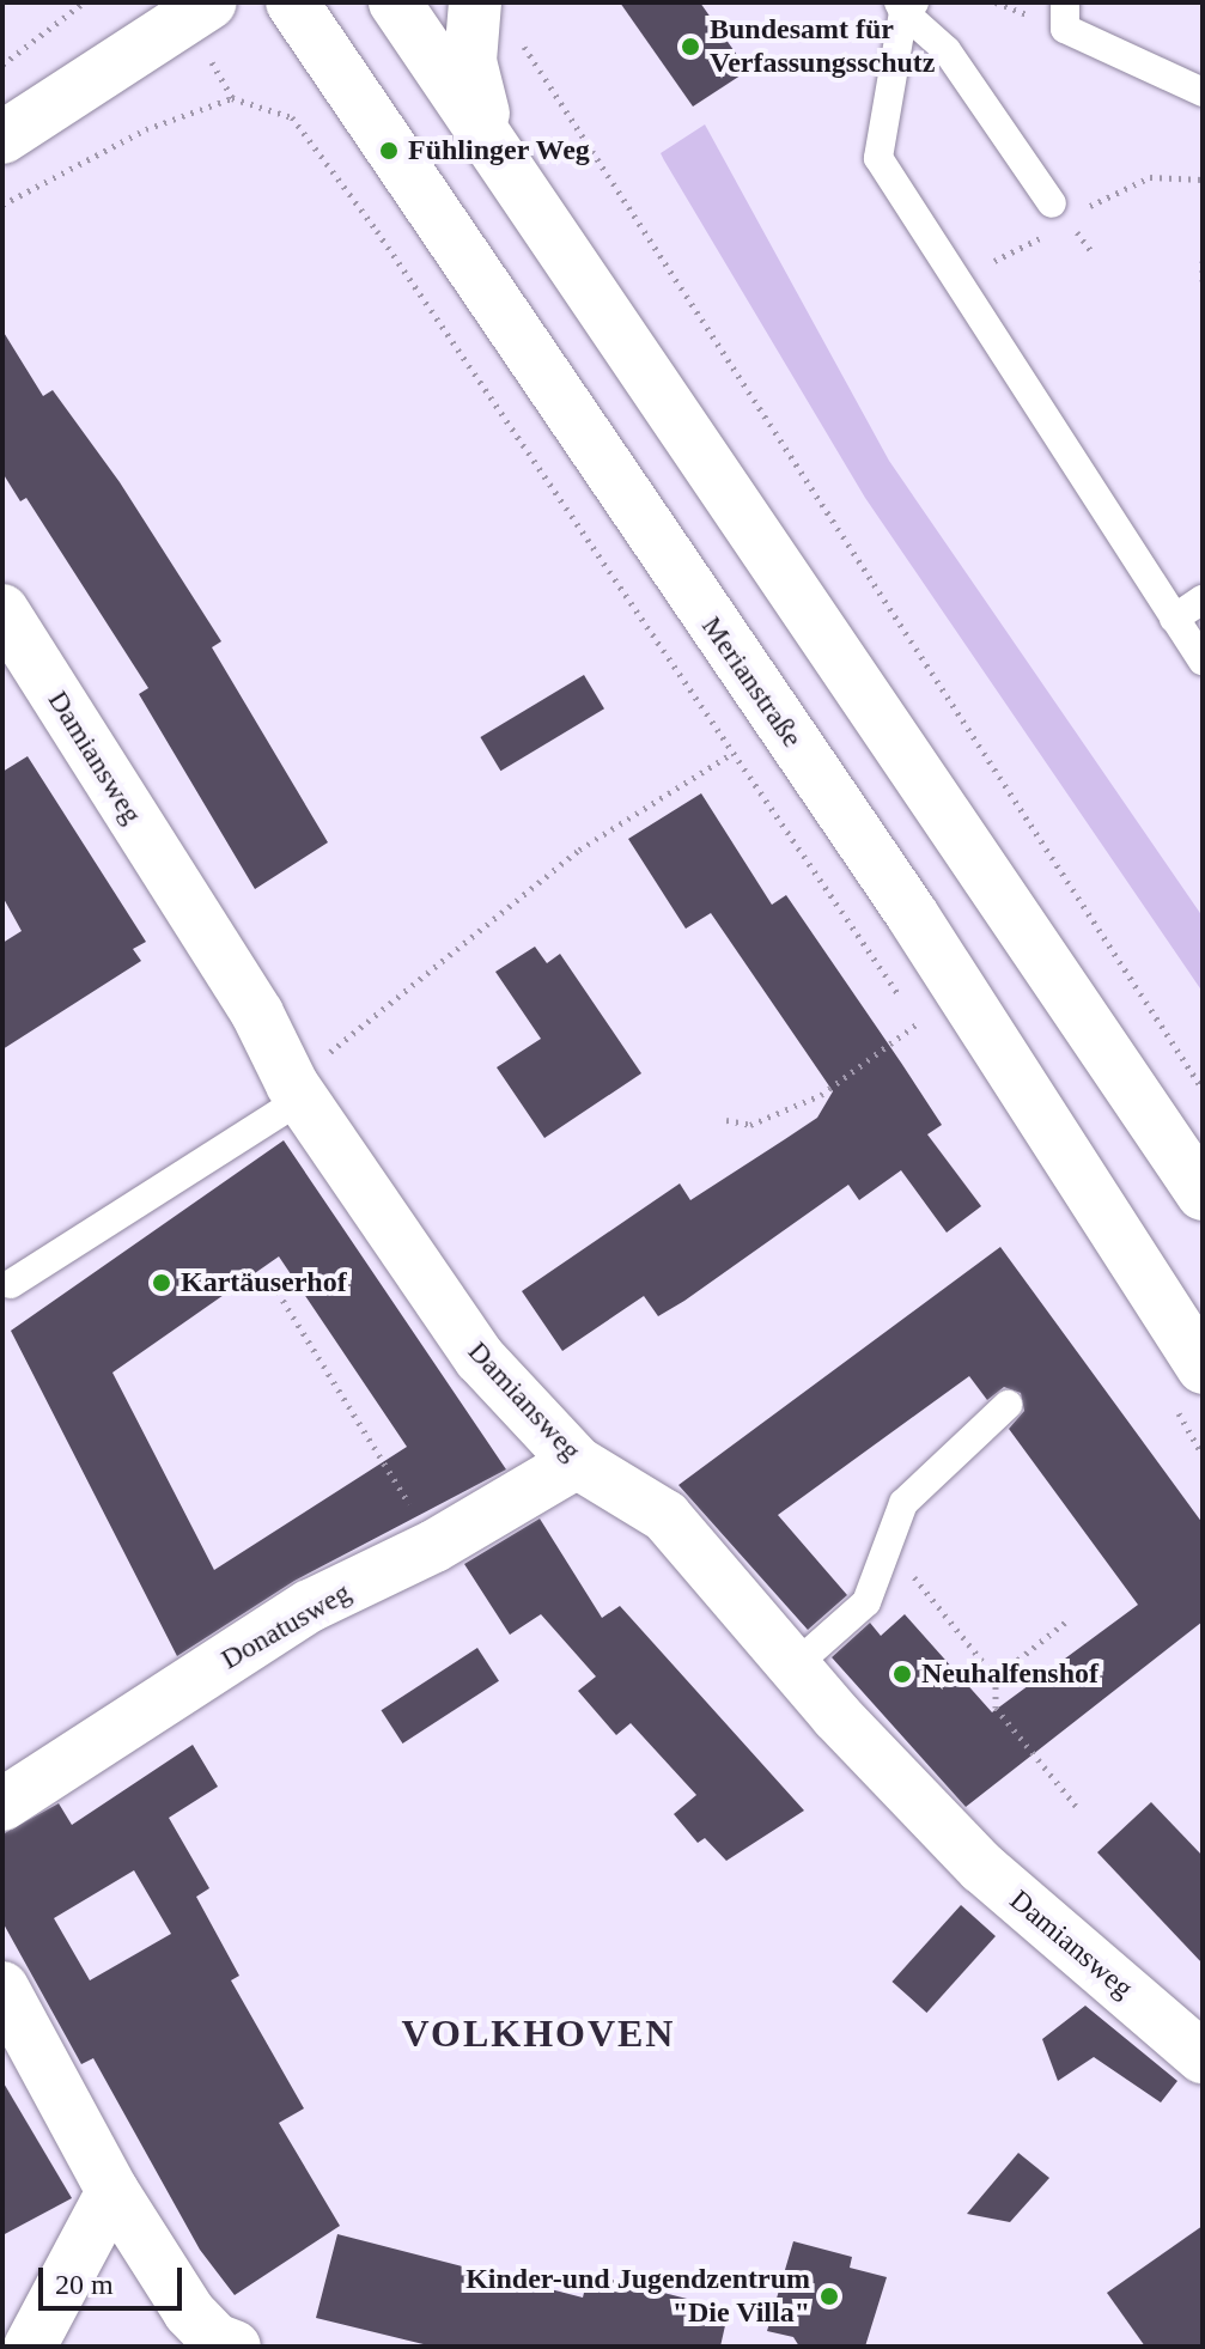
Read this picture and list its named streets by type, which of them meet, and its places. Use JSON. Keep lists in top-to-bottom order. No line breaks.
{"streets":{"street":["Merianstraße","Damiansweg","Donatusweg"]},"crossings":[["Damiansweg","Donatusweg"]],"districts":["VOLKHOVEN"],"places":["Bundesamt für Verfassungsschutz","Fühlinger Weg","Kartäuserhof","Neuhalfenshof","Kinder-und Jugendzentrum \"Die Villa\""],"scale_bar":"20 m"}
